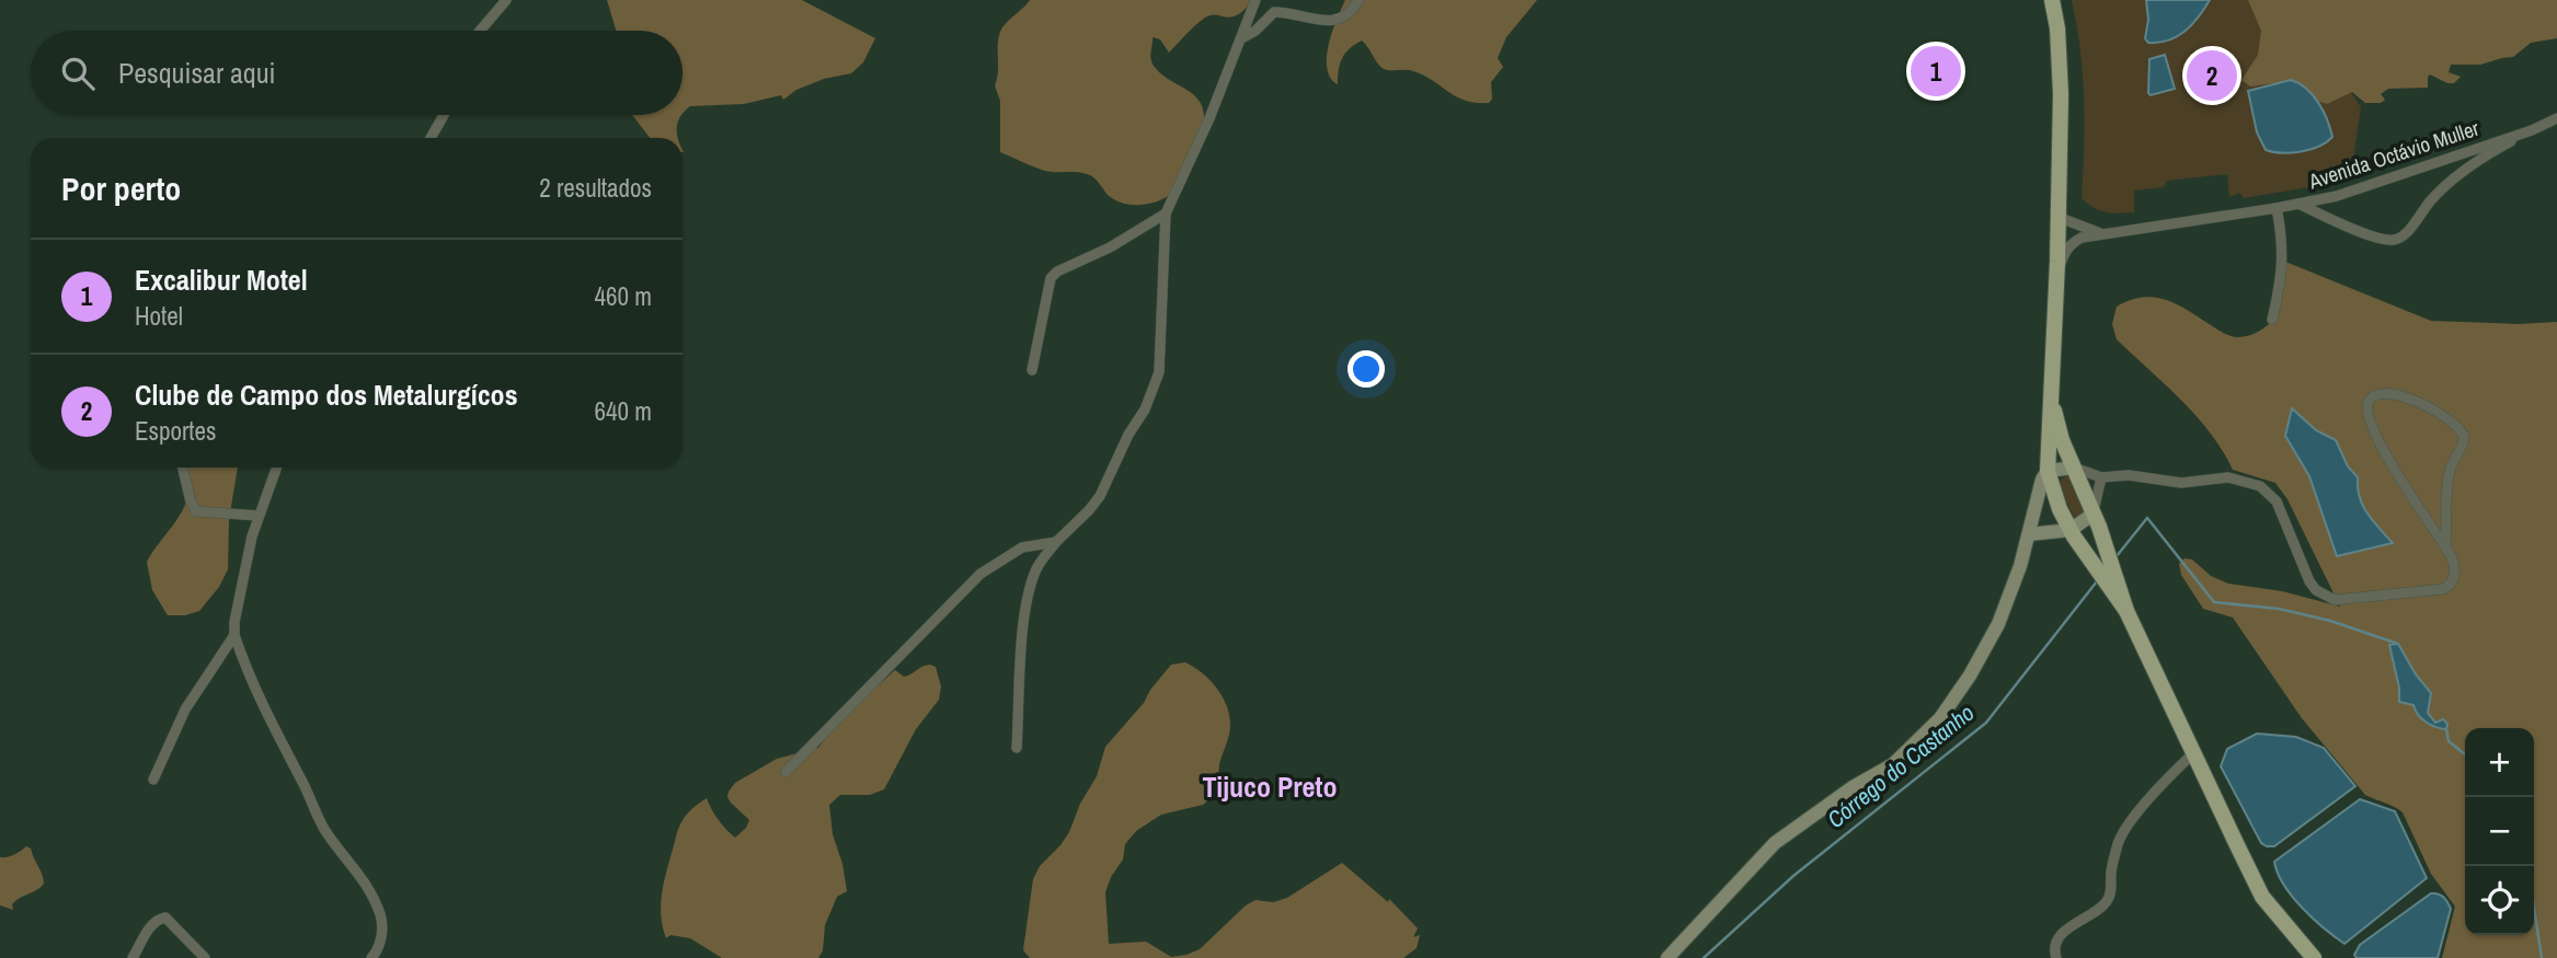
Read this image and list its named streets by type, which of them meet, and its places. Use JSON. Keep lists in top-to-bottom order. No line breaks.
{"streets":{"street":["Avenida Octávio Muller"]},"districts":["Tijuco Preto"],"water":["Córrego do Castanho"],"page":{"search":"Pesquisar aqui","pins":["1","2"],"heading":["Por perto","2 resultados"],"list":[{"mark":"1","name":"Excalibur Motel","note":"Hotel","value":"460 m"},{"mark":"2","name":"Clube de Campo dos Metalurgícos","note":"Esportes","value":"640 m"}],"map_buttons":["+","−"]}}
